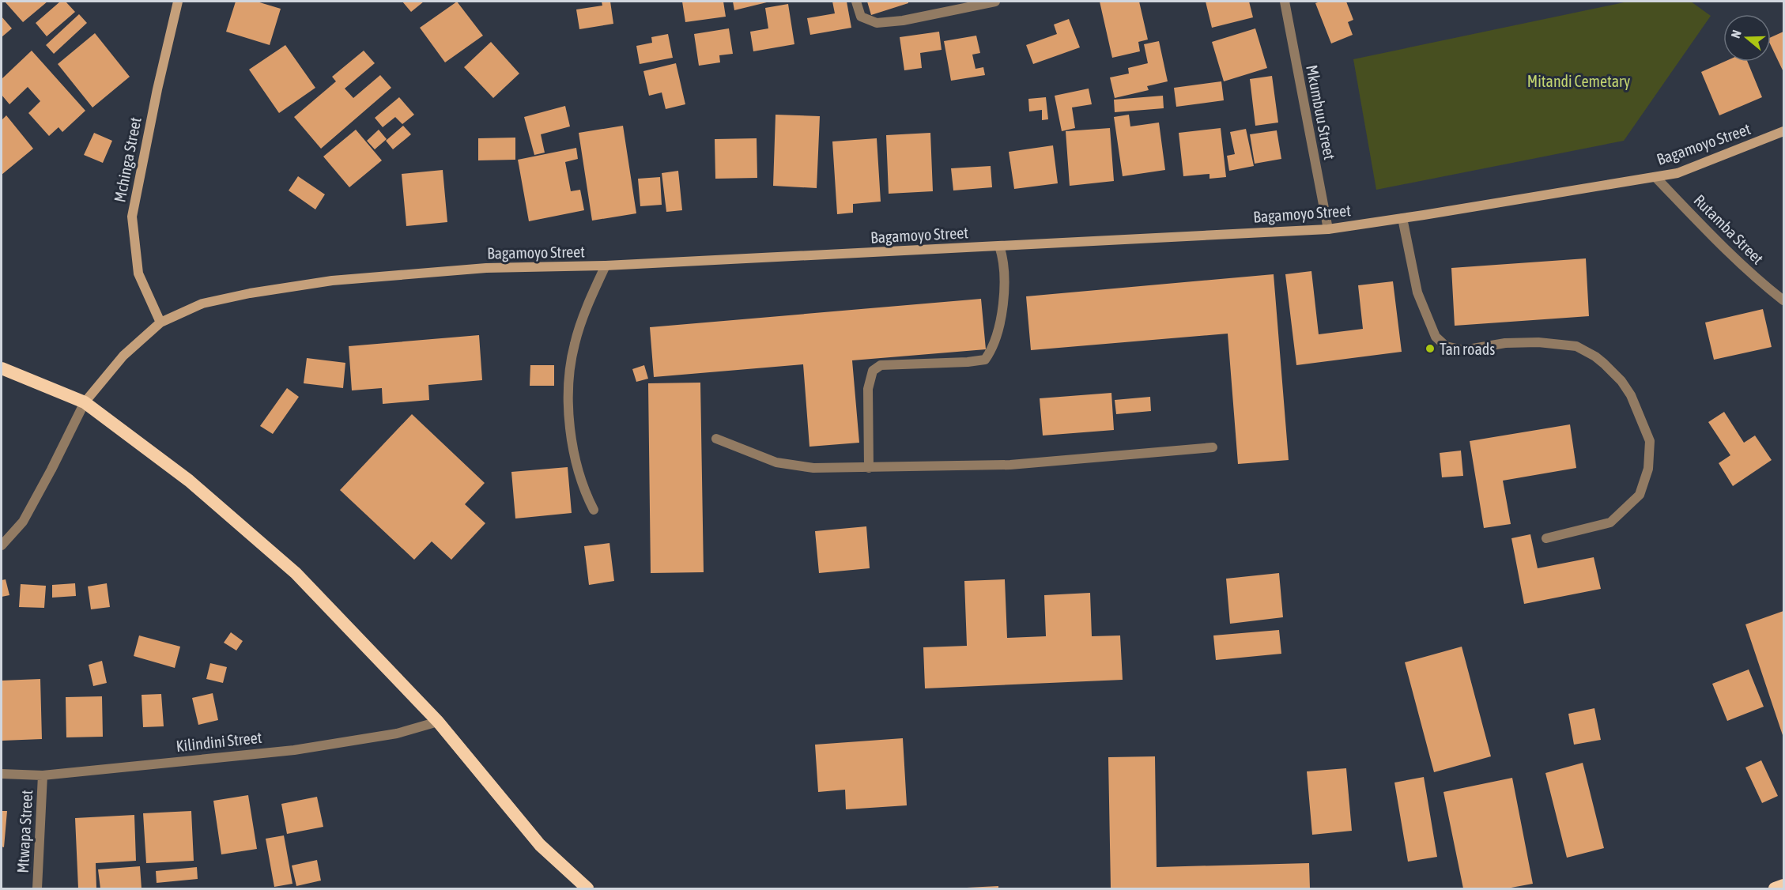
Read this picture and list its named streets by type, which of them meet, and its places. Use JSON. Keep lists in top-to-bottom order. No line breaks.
{"streets":{"main road":["Bagamoyo Street","Mchinga Street"],"street":["Mkumbuu Street","Rutamba Street","Kilindini Street","Mtwapa Street"]},"crossings":[["Mkumbuu Street","Bagamoyo Street"],["Bagamoyo Street","Mchinga Street"],["Bagamoyo Street","Rutamba Street"],["Kilindini Street","Mtwapa Street"]],"parks":["Mitandi Cemetary"],"places":["Tan roads"],"north":"left"}
